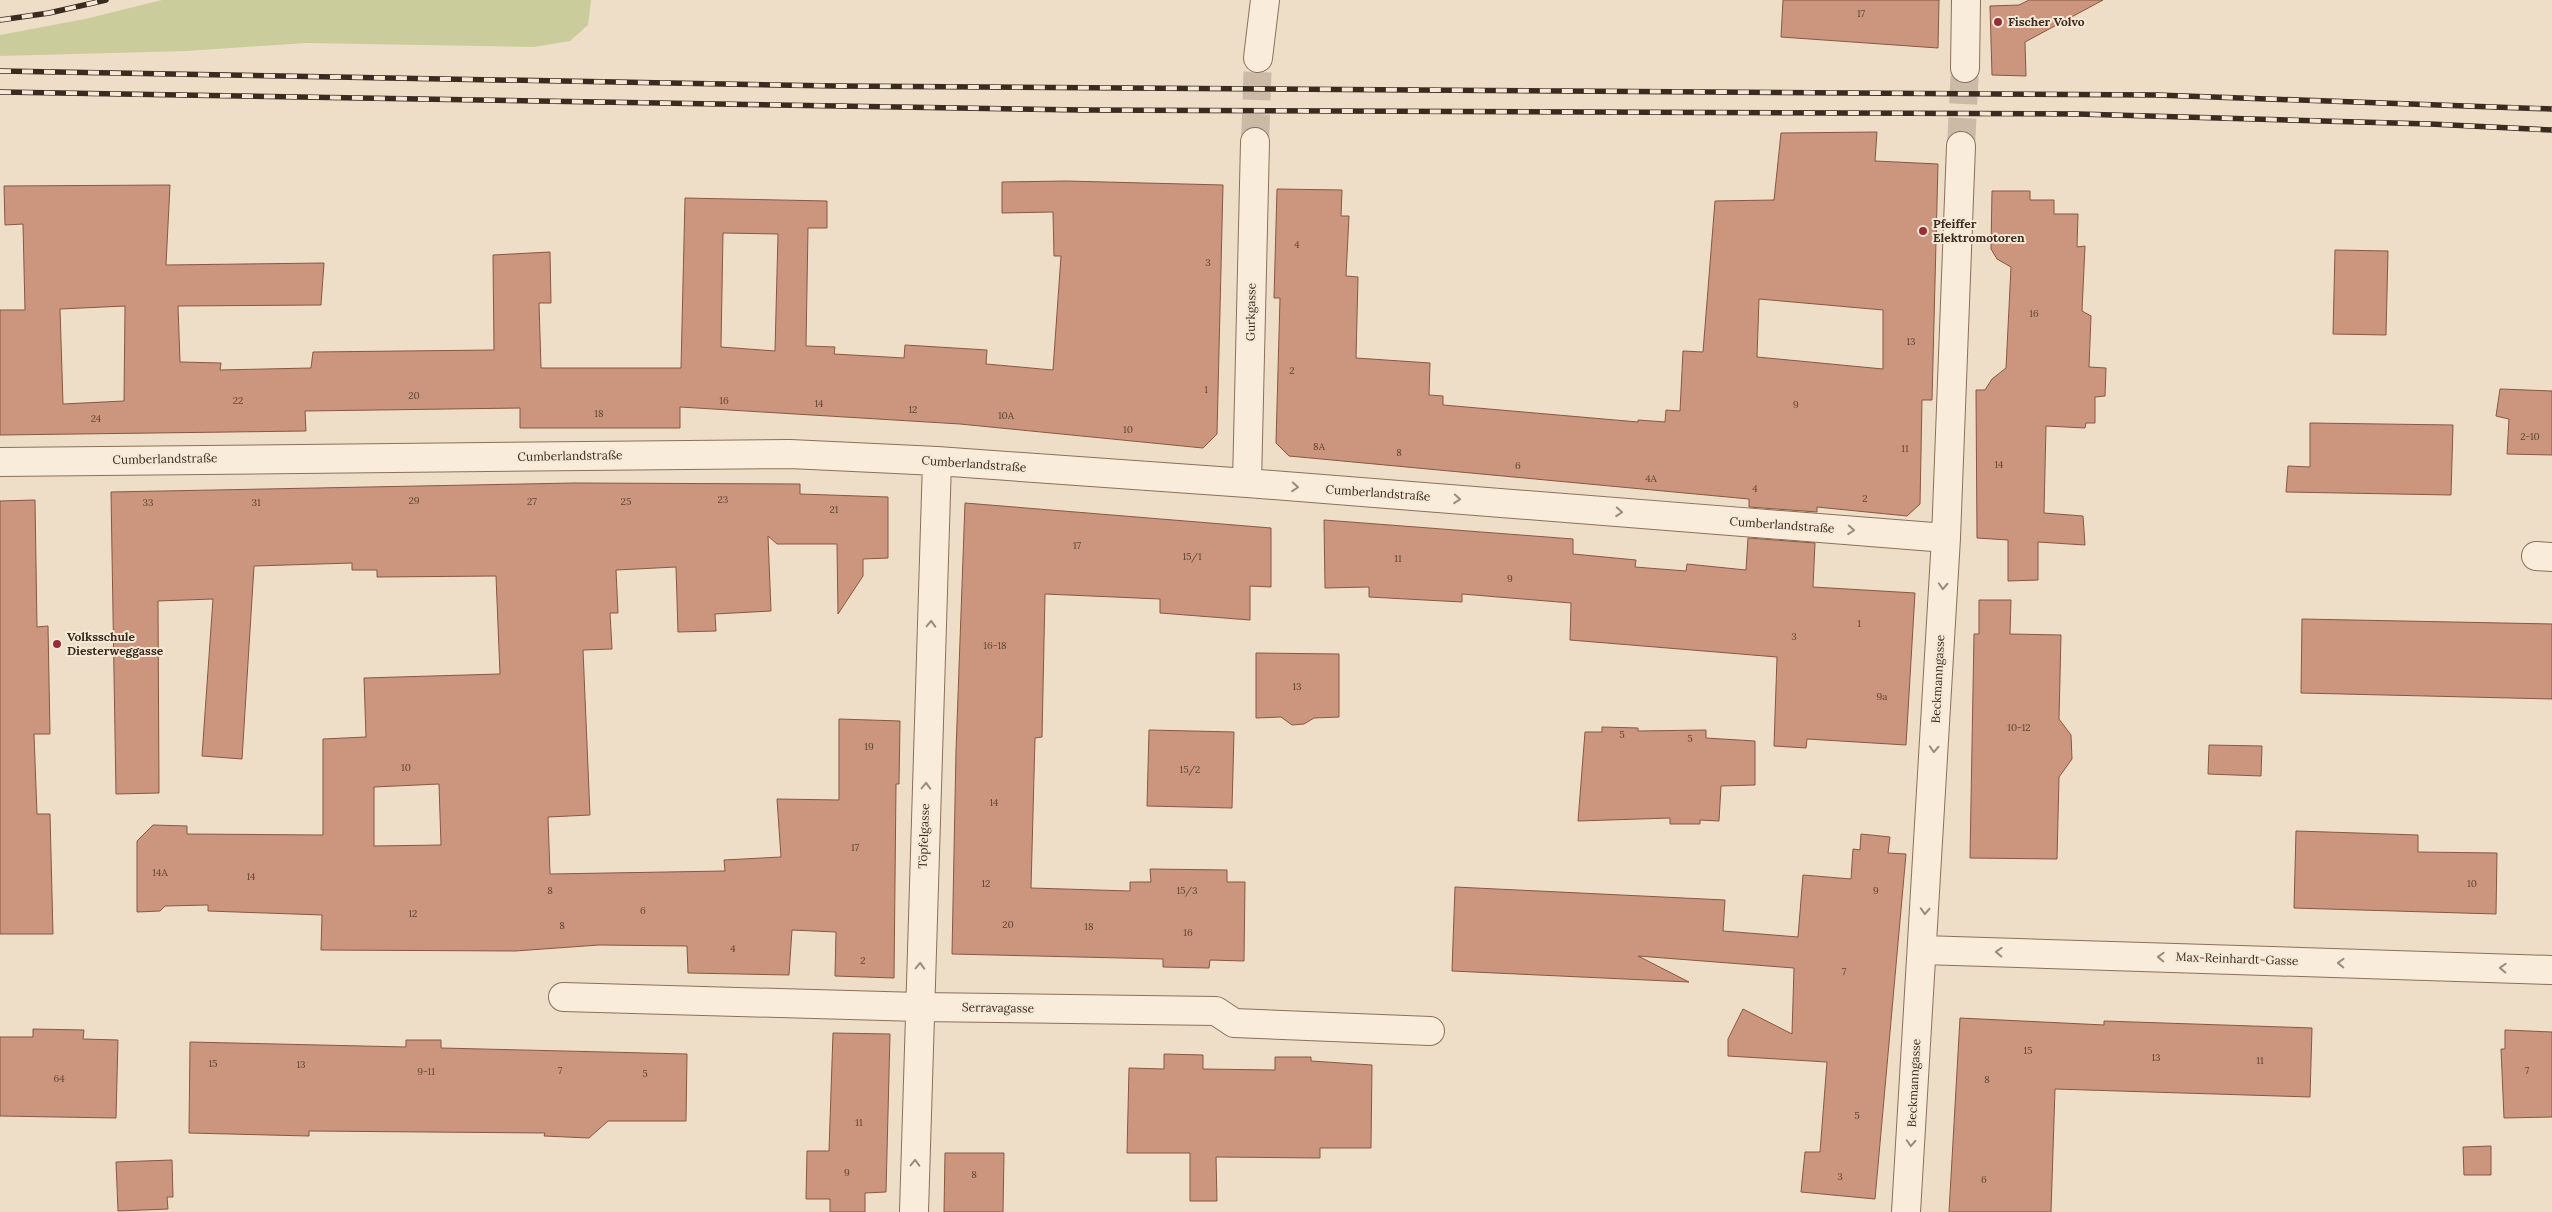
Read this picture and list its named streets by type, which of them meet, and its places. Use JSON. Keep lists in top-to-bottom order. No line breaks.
{"streets":{"street":["Gurkgasse","Cumberlandstraße","Beckmanngasse","Töpfelgasse","Max-Reinhardt-Gasse","Serravagasse"]},"crossings":[["Gurkgasse","Cumberlandstraße"],["Cumberlandstraße","Beckmanngasse"],["Cumberlandstraße","Töpfelgasse"],["Beckmanngasse","Max-Reinhardt-Gasse"],["Töpfelgasse","Serravagasse"]],"one_way":["Cumberlandstraße","Beckmanngasse","Töpfelgasse","Max-Reinhardt-Gasse"],"places":["Fischer Volvo","Pfeiffer Elektromotoren","Volksschule Diesterweggasse"],"house_numbers":["17","4","3","16","13","2","1","20","22","16","14","9","12","18","10A","24","10","2-10","8A","11","8","14","6","4A","4","2","23","29","27","25","33","31","21","17","15/1","11","9","1","3","16-18","13","9a","10-12","5","5","19","10","15/2","14","17","14A","14","12","10","8","15/3","9","6","12","20","8","18","16","4","2","7","15","13","11","15","13","7","7","9-11","5","64","8","5","11","9","8","3","6"]}
